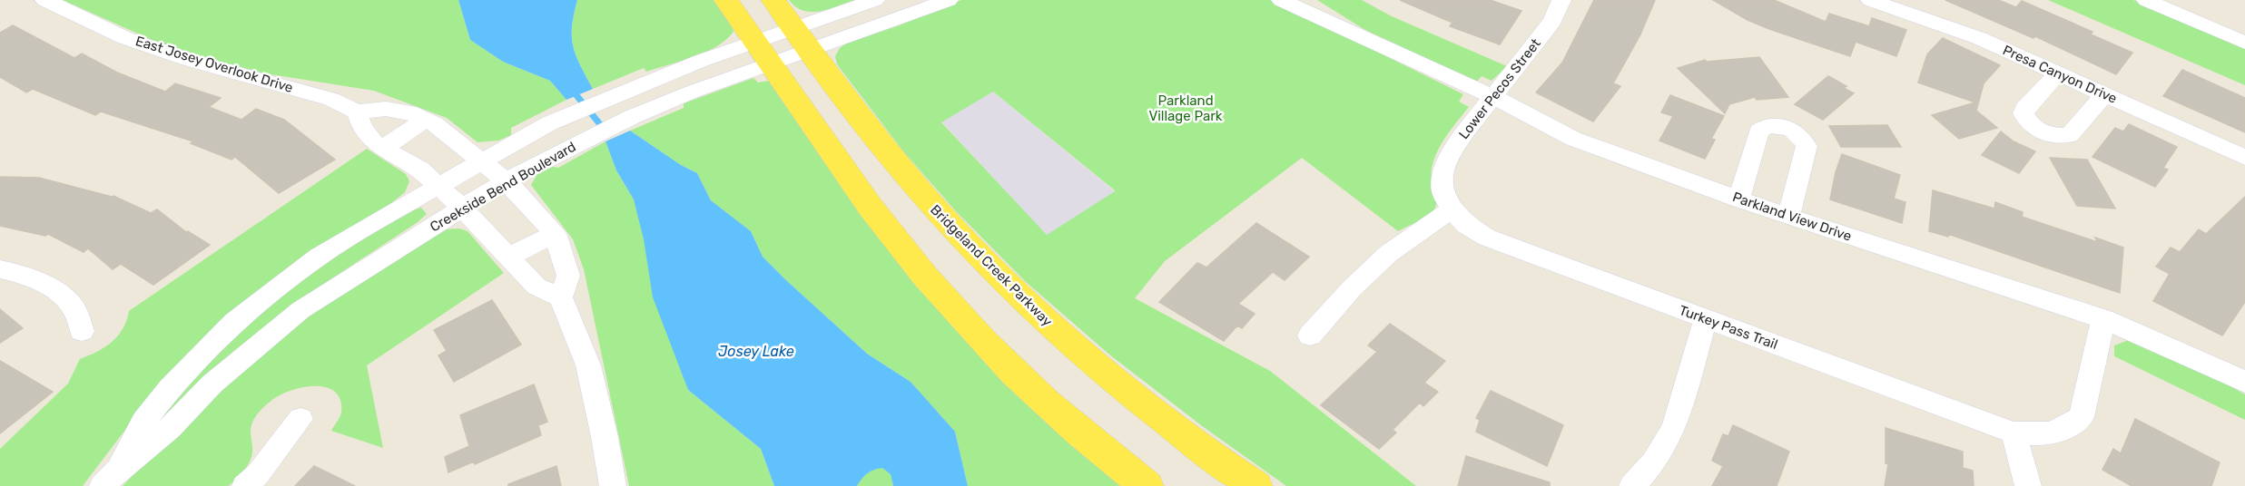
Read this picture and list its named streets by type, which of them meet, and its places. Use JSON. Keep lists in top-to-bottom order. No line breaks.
{"streets":{"main road":["Bridgeland Creek Parkway"],"street":["East Josey Overlook Drive","Presa Canyon Drive","Lower Pecos Street","Creekside Bend Boulevard","Parkland View Drive","Turkey Pass Trail"]},"crossings":[["Lower Pecos Street","Parkland View Drive"],["Lower Pecos Street","Turkey Pass Trail"],["Creekside Bend Boulevard","Bridgeland Creek Parkway"],["Parkland View Drive","Turkey Pass Trail"]],"water":["Josey Lake"],"parks":["Parkland Village Park"]}
